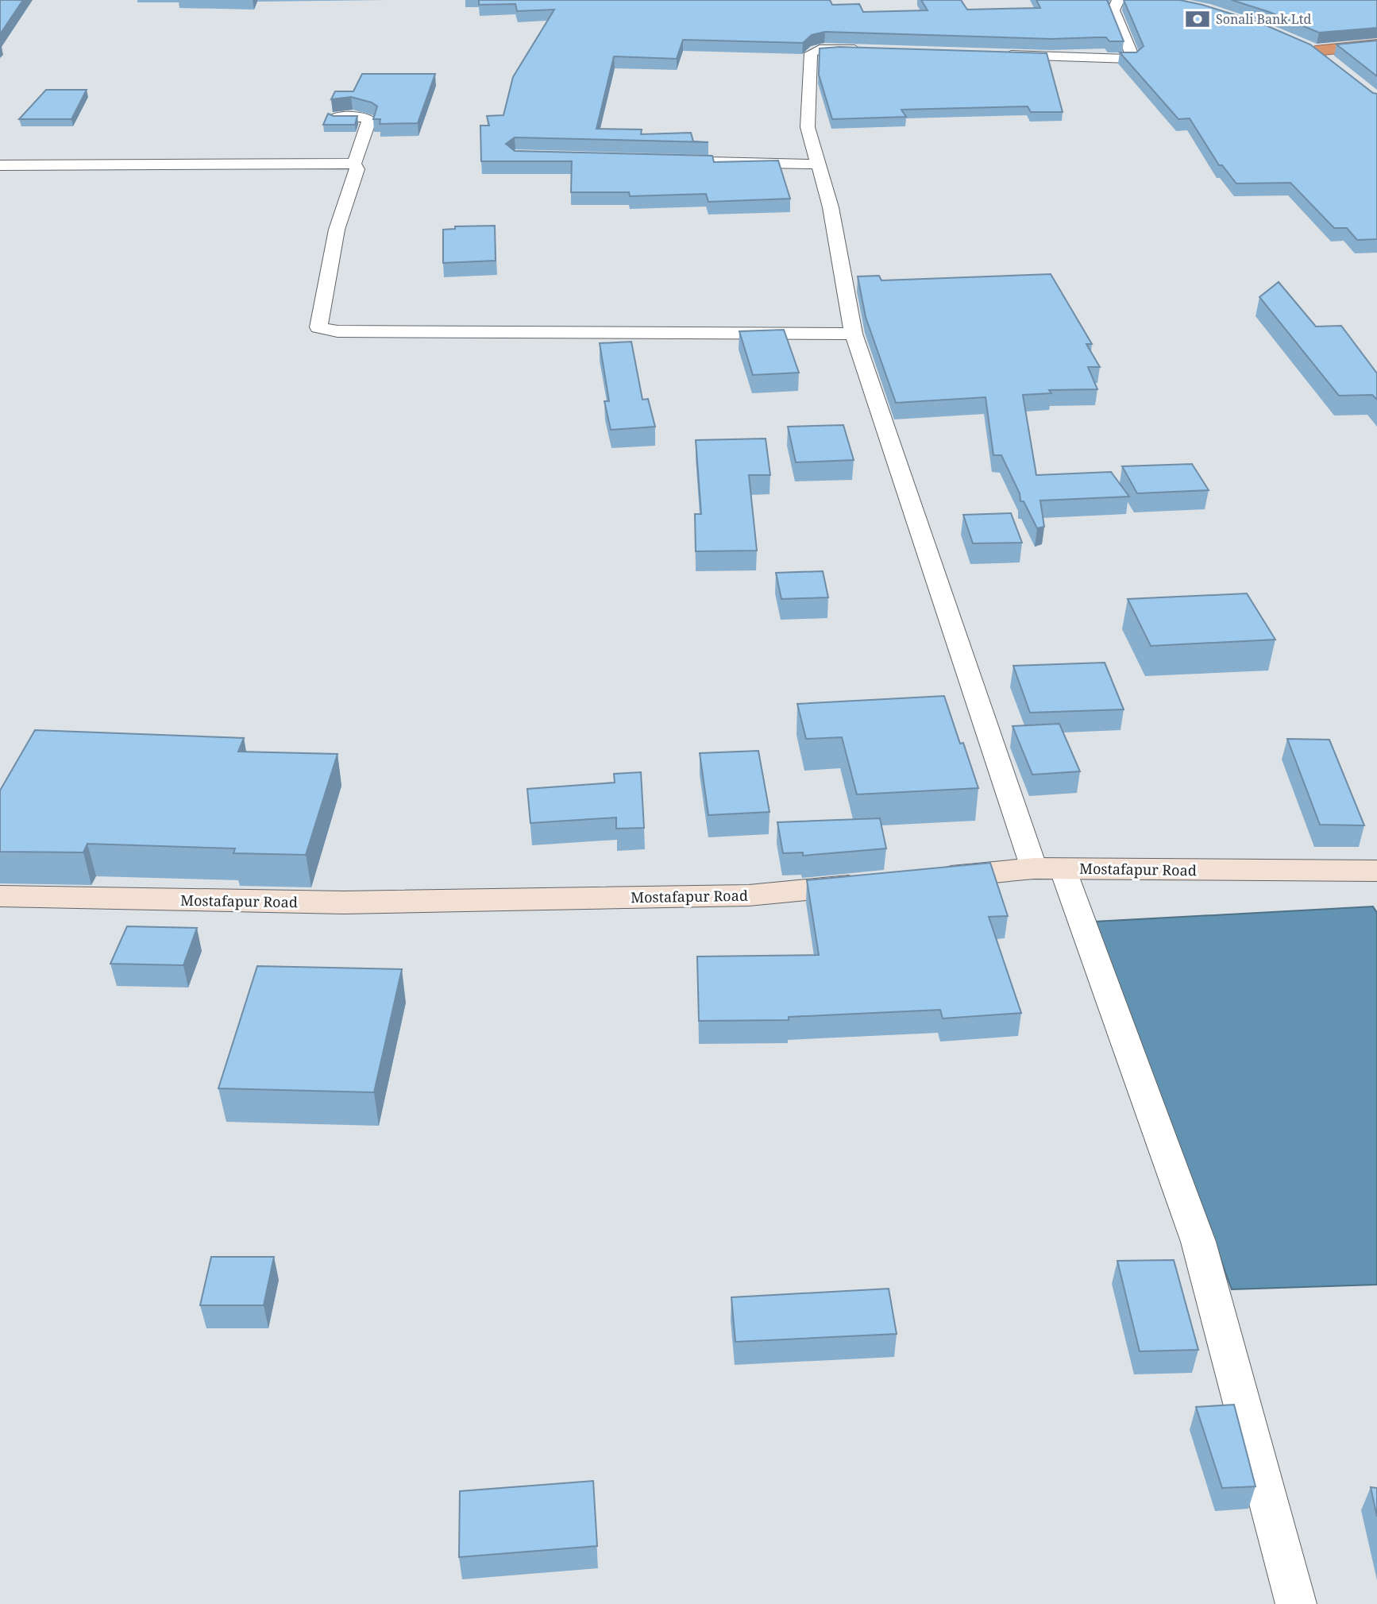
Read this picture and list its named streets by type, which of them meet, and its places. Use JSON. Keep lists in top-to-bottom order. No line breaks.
{"streets":{"street":["Mostafapur Road"]},"places":{"bank":["Sonali Bank Ltd"]}}
